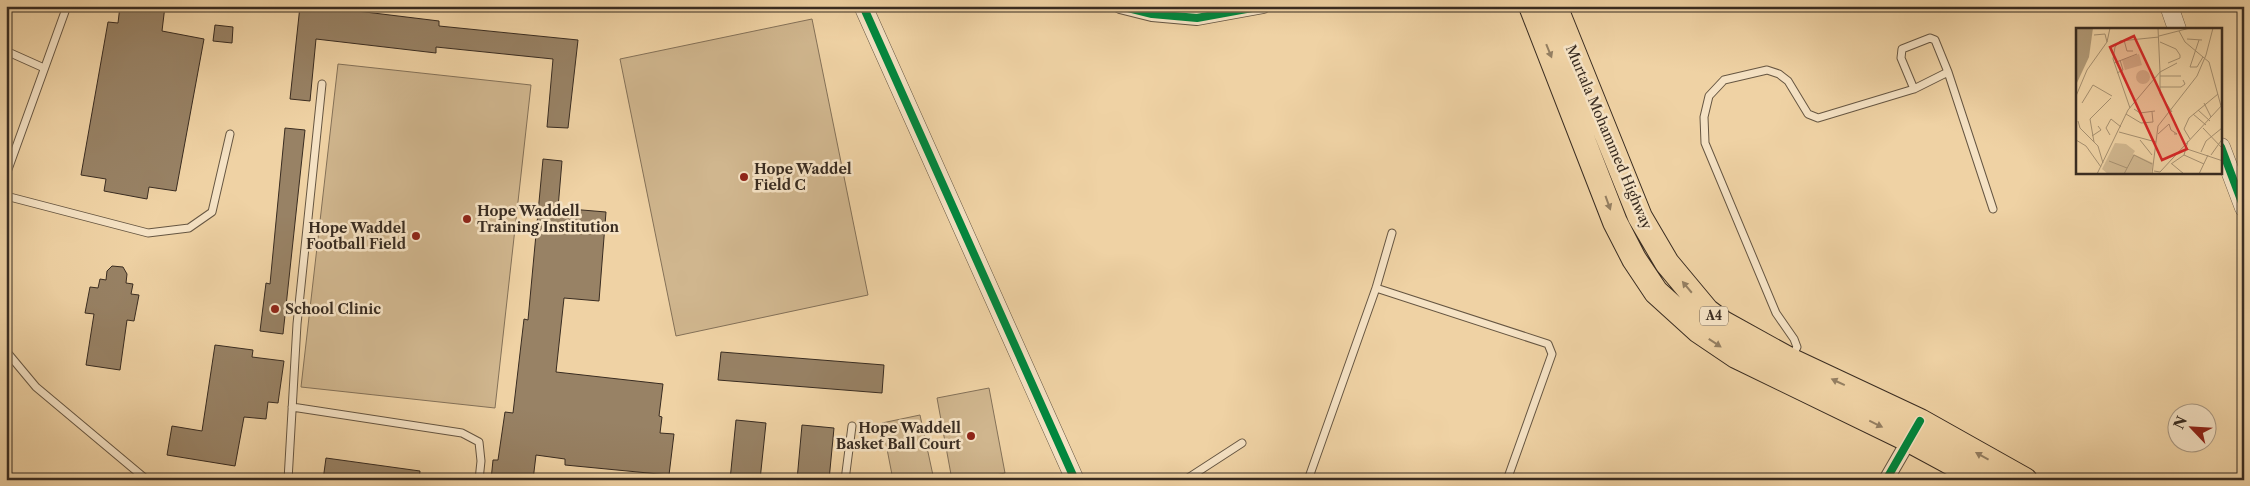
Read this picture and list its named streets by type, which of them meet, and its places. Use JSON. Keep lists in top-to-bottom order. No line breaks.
{"streets":{"highway":["Murtala Mohammed Highway","A4"]},"places":["Hope Waddel Field C","Hope Waddell Training Institution","Hope Waddel Football Field","School Clinic","Hope Waddell Basket Ball Court"],"north":"top left"}
